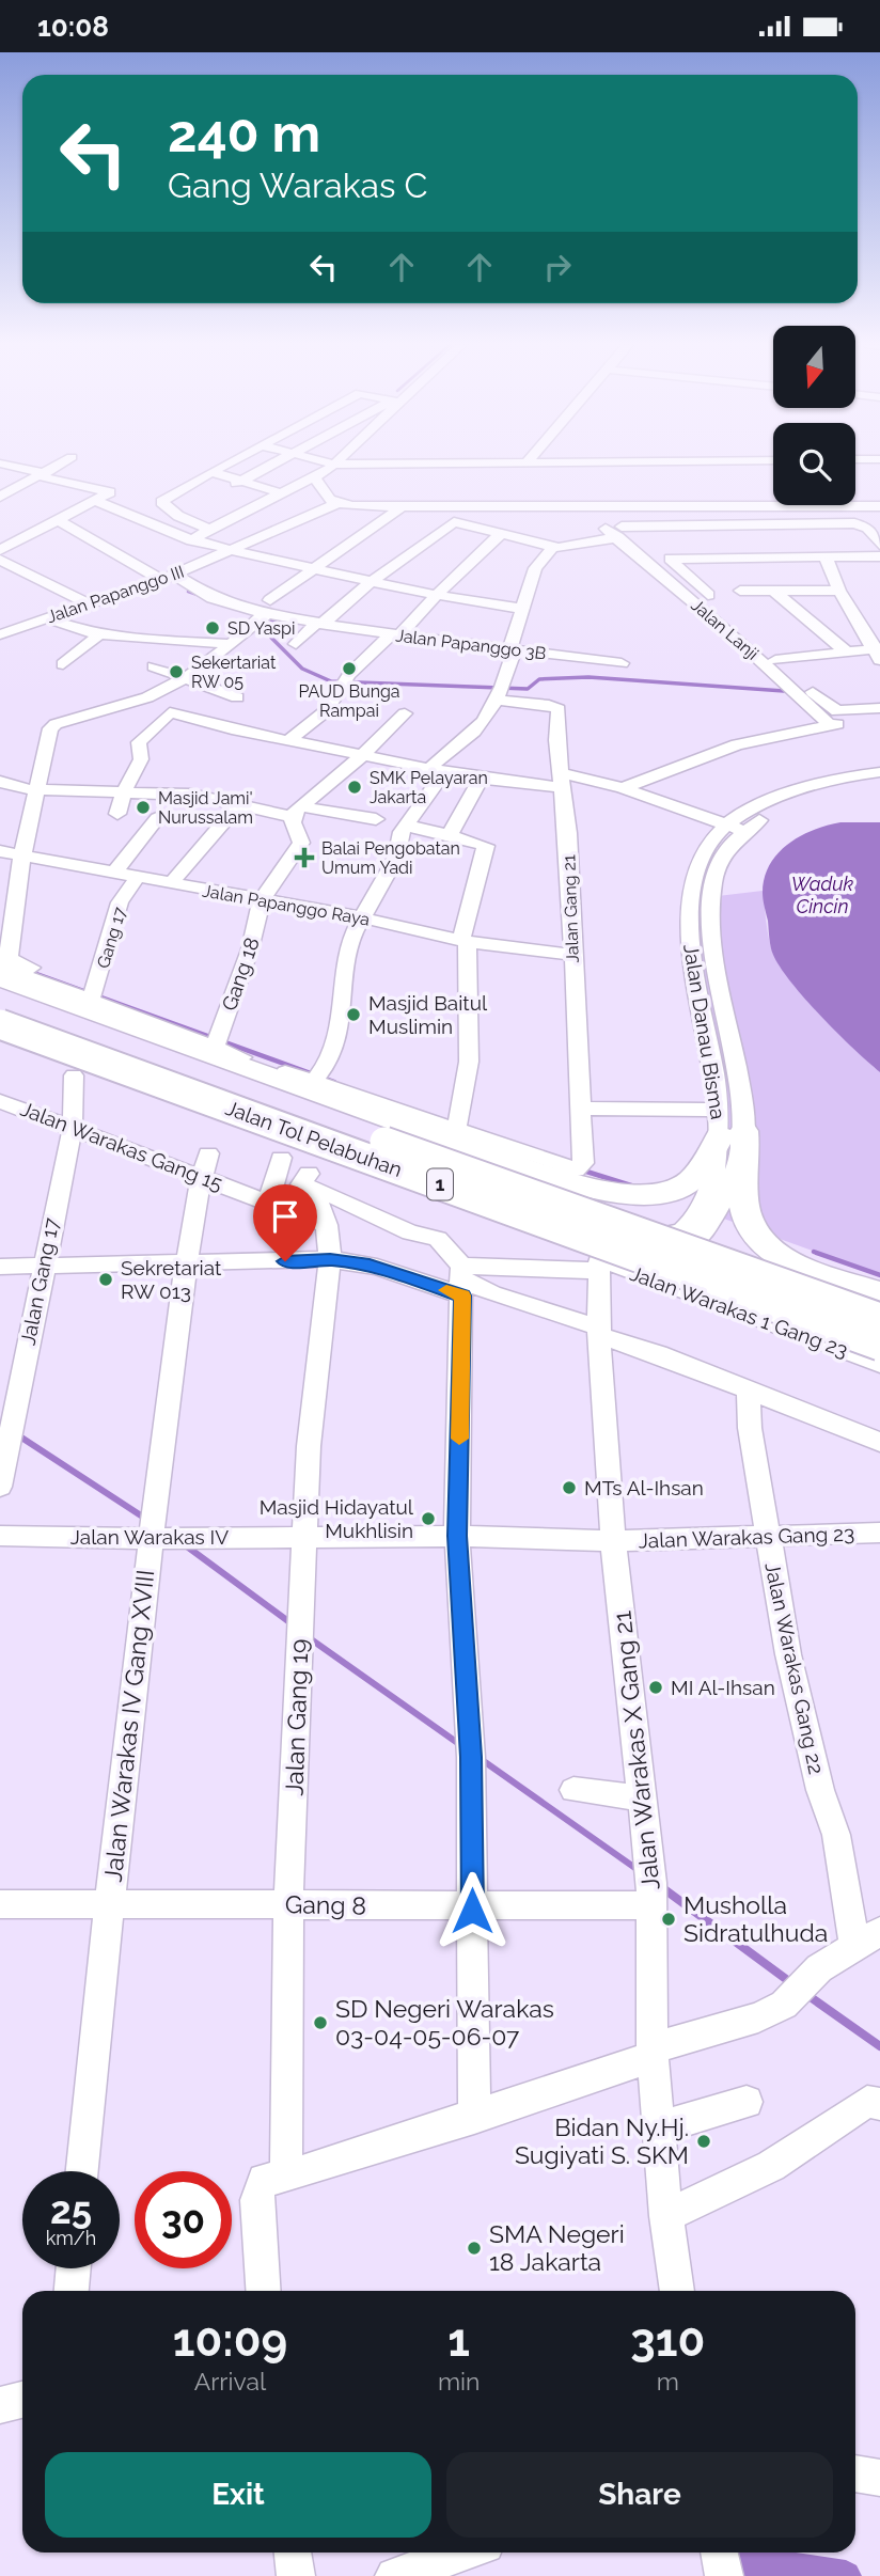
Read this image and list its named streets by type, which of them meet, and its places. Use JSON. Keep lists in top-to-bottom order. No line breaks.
{"streets":{"highway":["Jalan Tol Pelabuhan","1"],"street":["Jalan Papanggo III","Jalan Lanji","Jalan Papanggo 3B","Jalan Papanggo Raya","Jalan Gang 21","Gang 17","Gang 18","Jalan Danau Bisma","Jalan Warakas Gang 15","Jalan Gang 17","Jalan Warakas 1 Gang 23","Jalan Warakas IV","Jalan Warakas Gang 23","Jalan Warakas Gang 22","Jalan Gang 19","Jalan Warakas IV Gang XVIII","Jalan Warakas X Gang 21","Gang 8"]},"crossings":[["Jalan Papanggo III","Jalan Papanggo 3B"],["Jalan Papanggo Raya","Jalan Gang 21"],["Jalan Papanggo Raya","Gang 17"],["Jalan Papanggo Raya","Gang 18"],["Jalan Danau Bisma","Jalan Warakas 1 Gang 23"],["Jalan Danau Bisma","Jalan Warakas X Gang 21"],["Jalan Warakas Gang 15","Jalan Gang 17"],["Jalan Warakas Gang 15","Jalan Gang 19"],["Jalan Warakas Gang 15","Jalan Warakas IV Gang XVIII"],["Jalan Warakas 1 Gang 23","Jalan Warakas X Gang 21"],["Jalan Warakas IV","Jalan Warakas Gang 23"],["Jalan Warakas IV","Jalan Gang 19"],["Jalan Warakas IV","Jalan Warakas IV Gang XVIII"],["Jalan Warakas IV","Jalan Warakas X Gang 21"],["Jalan Warakas Gang 23","Jalan Warakas Gang 22"],["Jalan Warakas Gang 23","Jalan Warakas X Gang 21"],["Jalan Gang 19","Gang 8"],["Jalan Warakas IV Gang XVIII","Gang 8"],["Jalan Warakas X Gang 21","Gang 8"]],"water":["Waduk Cincin"],"places":{"other":["SD Yaspi","PAUD Bunga Rampai","Sekertariat RW 05","SMK Pelayaran Jakarta","Masjid Jami' Nurussalam","Masjid Baitul Muslimin","Sekretariat RW 013","MTs Al-Ihsan","Masjid Hidayatul Mukhlisin","MI Al-Ihsan","Musholla Sidratulhuda","SD Negeri Warakas 03-04-05-06-07","Bidan Ny.Hj. Sugiyati S. SKM","SMA Negeri 18 Jakarta"],"health":["Balai Pengobatan Umum Yadi"]},"north":"bottom","page":{"status":"10:08","turn":["240 m","Gang Warakas C"],"speed":"25 km/h","limit":"30","eta":["10:09","Arrival","1","min","310","m"],"buttons":["Exit","Share"]}}
